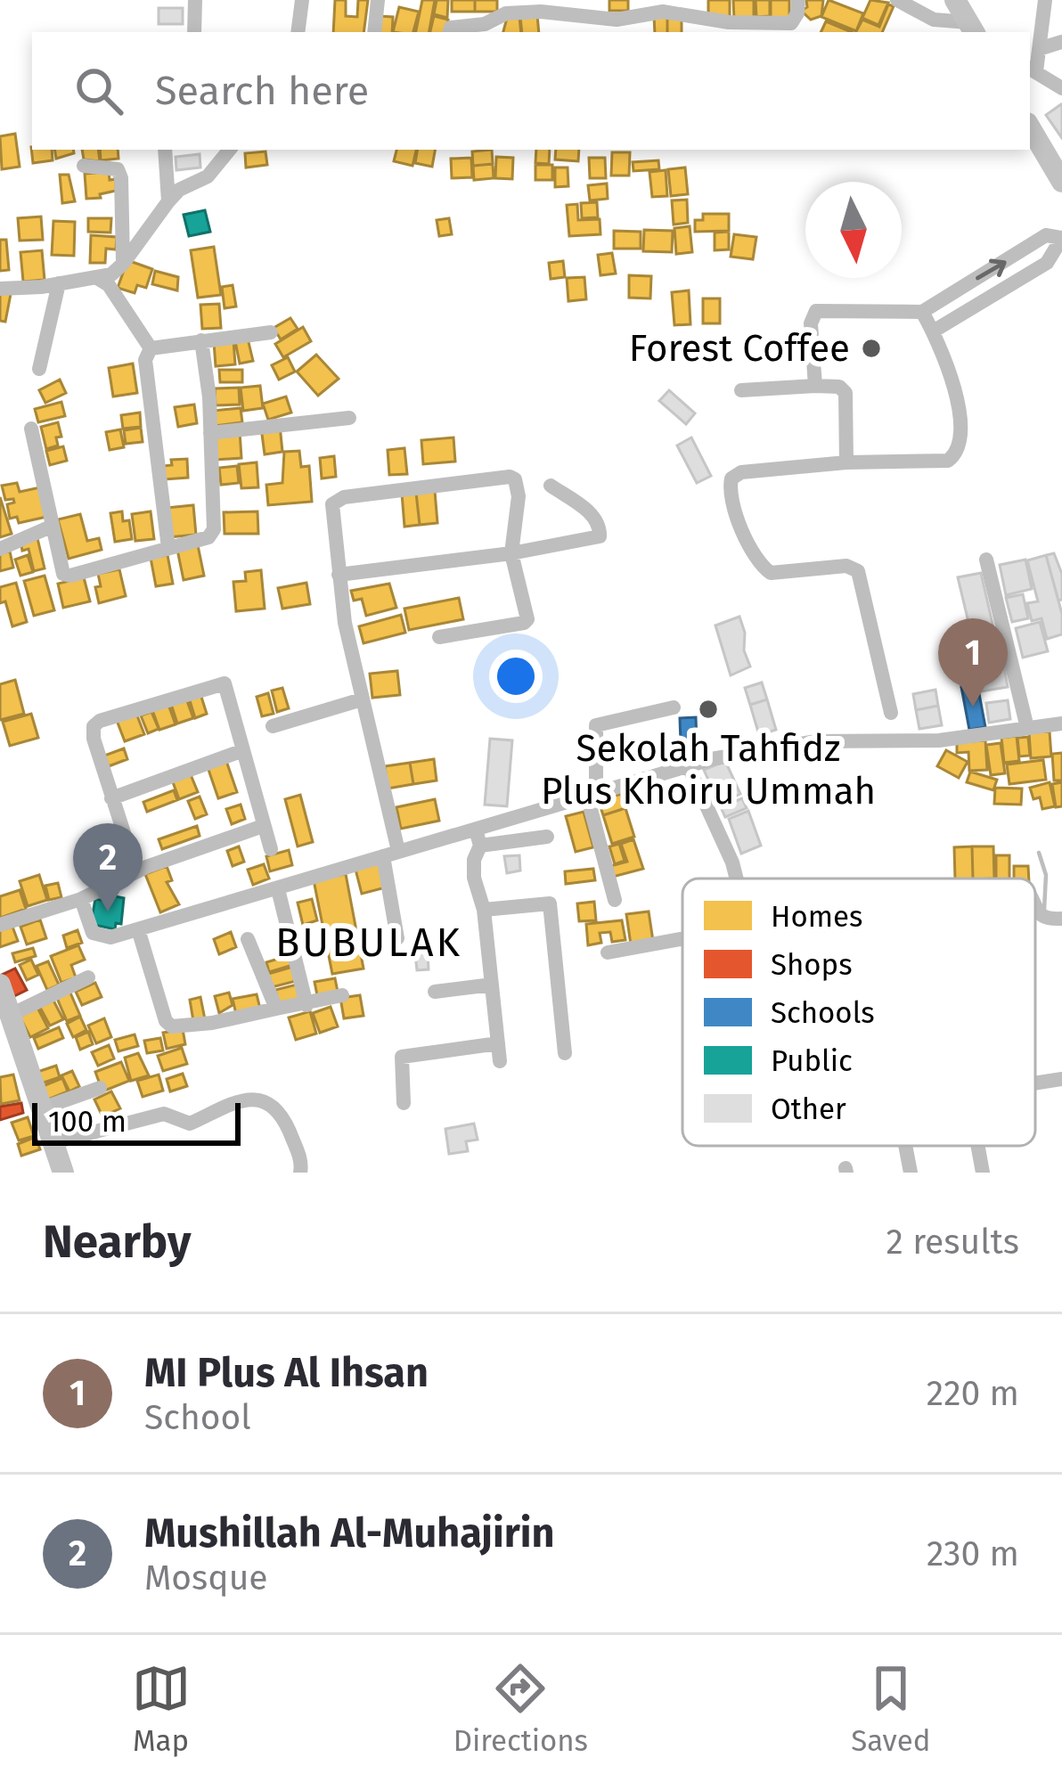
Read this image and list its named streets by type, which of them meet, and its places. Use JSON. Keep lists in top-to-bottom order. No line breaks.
{"districts":["BUBULAK"],"places":["Forest Coffee","Sekolah Tahfidz Plus Khoiru Ummah"],"legend":["Homes","Shops","Schools","Public","Other"],"scale_bar":"100 m","north":"bottom","page":{"search":"Search here","pins":["1","2"],"scale":"100 m","heading":["Nearby","2 results"],"list":[{"mark":"1","name":"MI Plus Al Ihsan","note":"School","value":"220 m"},{"mark":"2","name":"Mushillah Al-Muhajirin","note":"Mosque","value":"230 m"}],"nav":["Map","Directions","Saved"]}}
